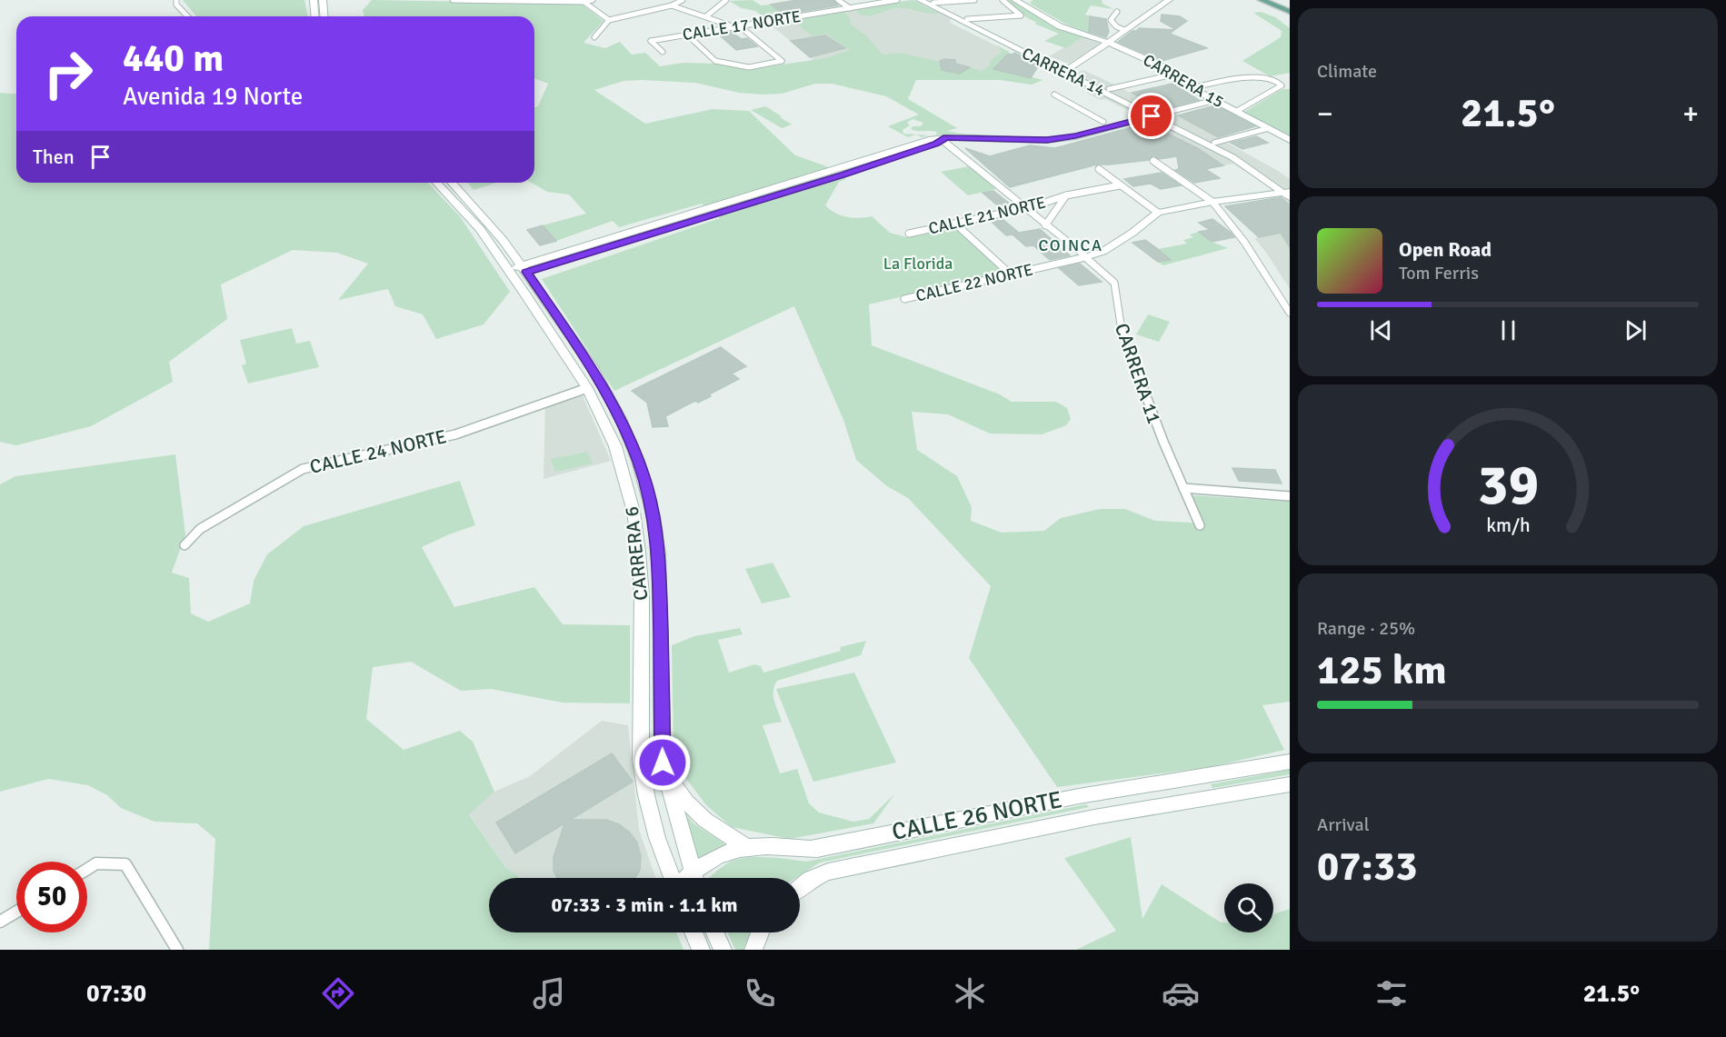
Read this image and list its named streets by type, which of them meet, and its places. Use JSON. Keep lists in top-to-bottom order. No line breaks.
{"streets":{"main road":["CARRERA 14","CARRERA 15","CALLE 22 NORTE","CARRERA 11","CARRERA 6","CALLE 26 NORTE"],"street":["CALLE 17 NORTE","CALLE 21 NORTE","CALLE 24 NORTE"]},"crossings":[["CARRERA 14","CALLE 22 NORTE"],["CALLE 21 NORTE","CARRERA 11"],["CALLE 22 NORTE","CARRERA 11"],["CALLE 24 NORTE","CARRERA 6"]],"districts":["COINCA"],"parks":["La Florida"],"page":{"tile":["Climate",["Range · 25%","125 km"],["Arrival","07:33"]],"turn":["440 m","Avenida 19 Norte"],"heat":["−","21.5°","+"],"then":"Then","song":["Open Road","Tom Ferris"],"limit":"50","trip":"07:33 · 3 min · 1.1 km","tabs":["07:30","21.5°"],"gauge":["39","km/h"]}}
